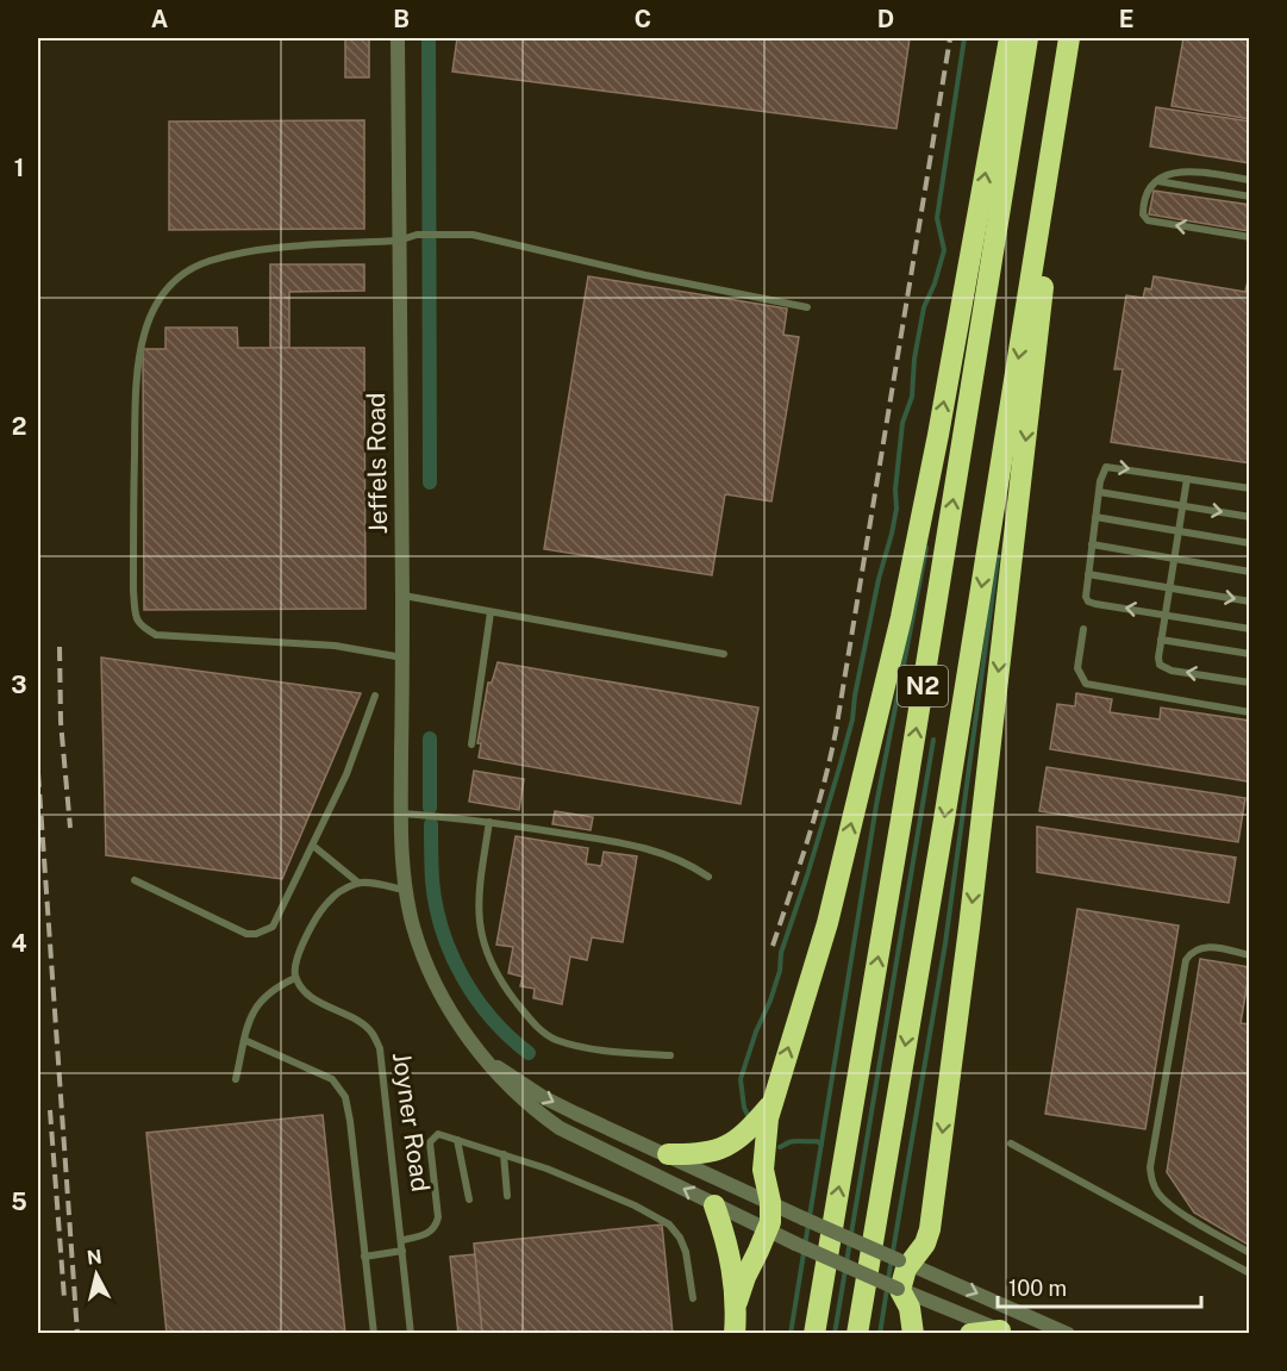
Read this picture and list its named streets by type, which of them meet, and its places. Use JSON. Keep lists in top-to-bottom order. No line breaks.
{"streets":{"highway":["N2"],"street":["Jeffels Road"],"lane":["Joyner Road"]},"scale_bar":"100 m","north":"top","grid":{"columns":["A","B","C","D","E"],"rows":["1","2","3","4","5"]}}
